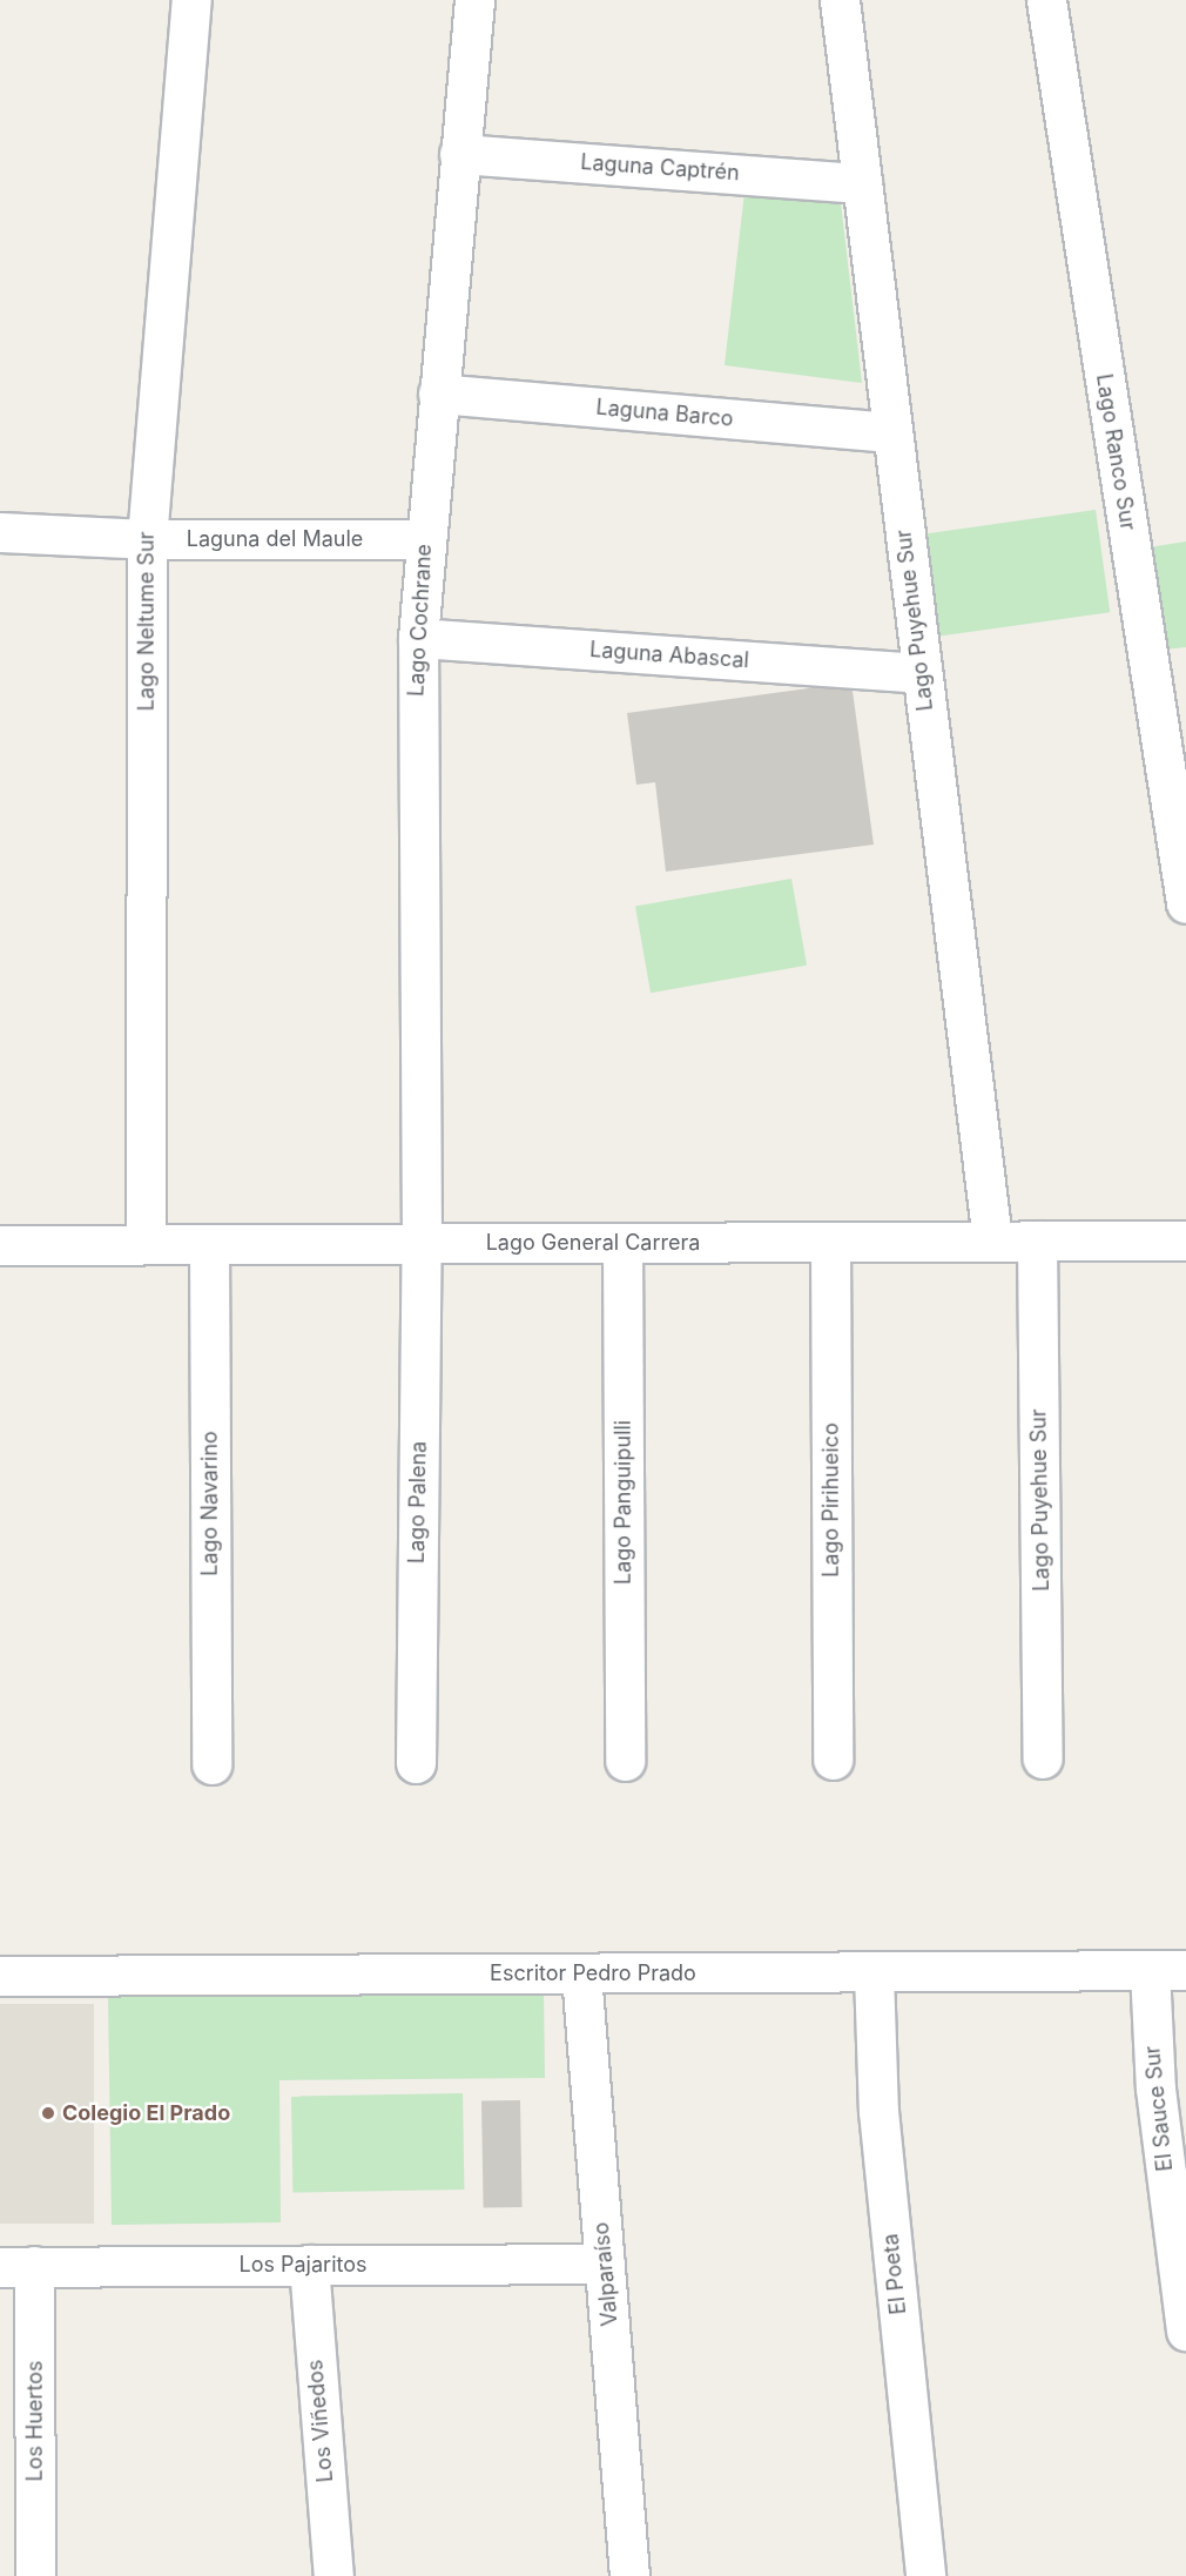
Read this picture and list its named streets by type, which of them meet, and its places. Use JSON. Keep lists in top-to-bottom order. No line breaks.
{"streets":{"street":["Laguna Captrén","Laguna Barco","Lago Ranco Sur","Laguna del Maule","Lago Cochrane","Lago Puyehue Sur","Lago Neltume Sur","Laguna Abascal","Lago General Carrera","Lago Pirihueico","Lago Palena","Lago Panguipulli","Lago Navarino","Escritor Pedro Prado","El Sauce Sur","Los Pajaritos","Valparaíso","El Poeta","Los Huertos","Los Viñedos"]},"crossings":[["Laguna Captrén","Lago Cochrane"],["Laguna Captrén","Lago Puyehue Sur"],["Laguna Barco","Lago Cochrane"],["Laguna Barco","Lago Puyehue Sur"],["Laguna del Maule","Lago Cochrane"],["Laguna del Maule","Lago Neltume Sur"],["Lago Cochrane","Laguna Abascal"],["Lago Cochrane","Lago General Carrera"],["Lago Cochrane","Lago Palena"],["Lago Puyehue Sur","Laguna Abascal"],["Lago Puyehue Sur","Lago General Carrera"],["Lago Neltume Sur","Lago General Carrera"],["Lago General Carrera","Lago Pirihueico"],["Lago General Carrera","Lago Palena"],["Lago General Carrera","Lago Panguipulli"],["Lago General Carrera","Lago Navarino"],["Escritor Pedro Prado","El Sauce Sur"],["Escritor Pedro Prado","Valparaíso"],["Escritor Pedro Prado","El Poeta"],["Los Pajaritos","Valparaíso"],["Los Pajaritos","Los Huertos"],["Los Pajaritos","Los Viñedos"]],"places":["Colegio El Prado"]}
